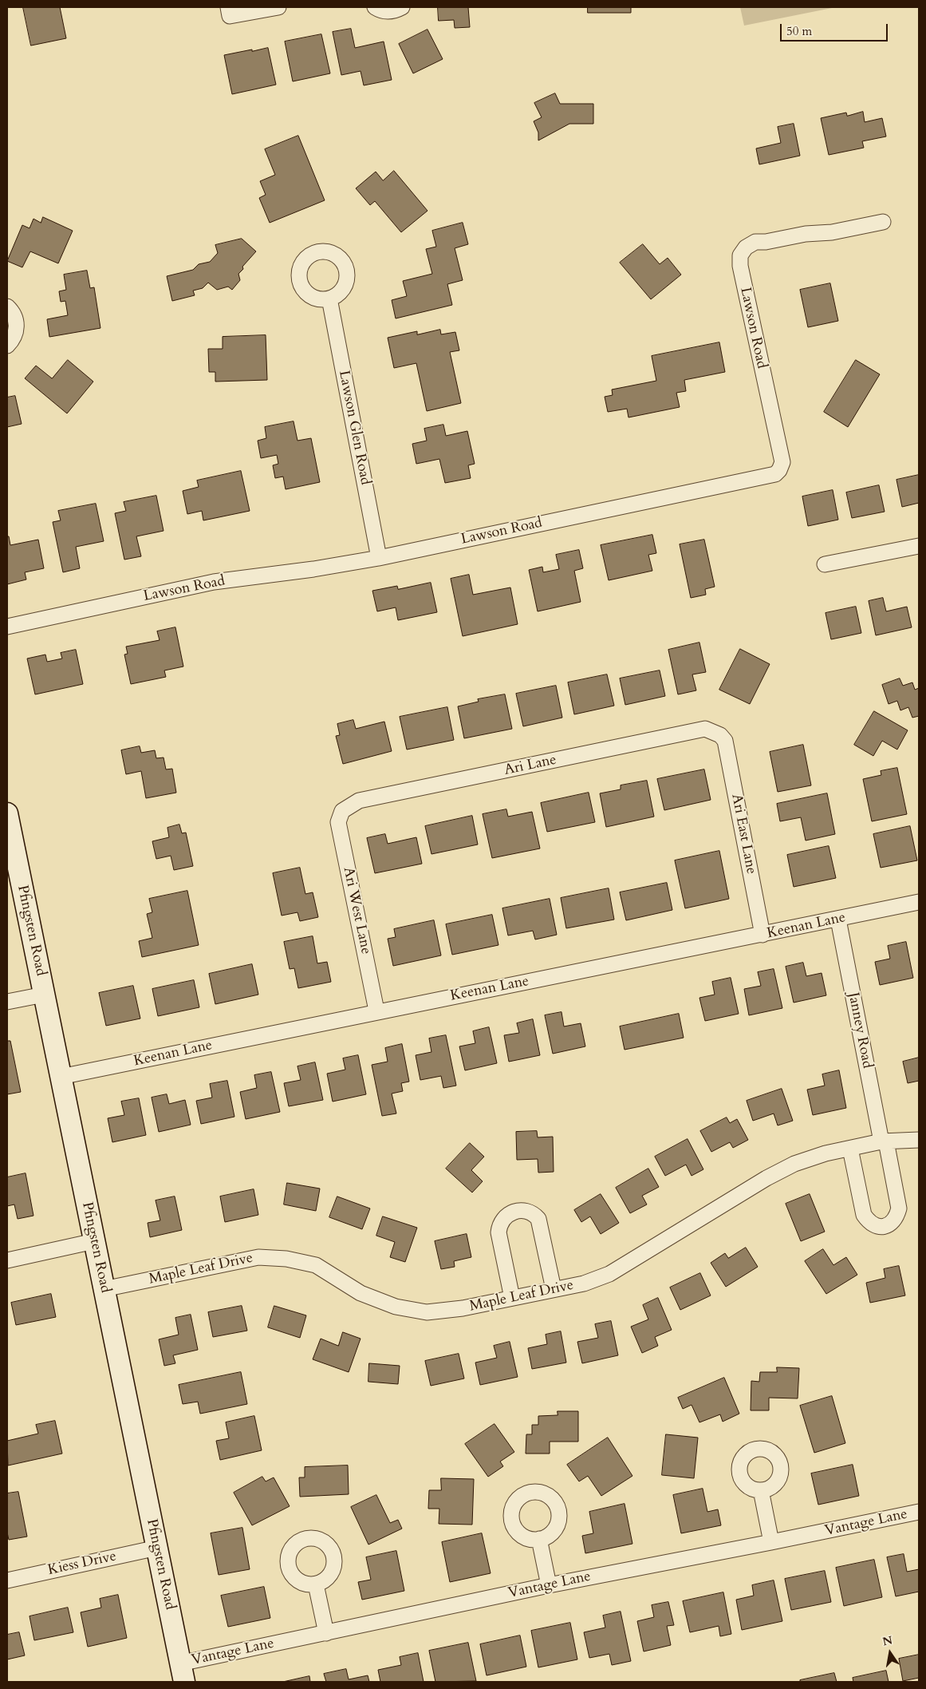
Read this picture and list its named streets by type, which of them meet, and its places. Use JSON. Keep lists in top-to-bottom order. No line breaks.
{"streets":{"main road":["Pfingsten Road"],"street":["Lawson Road","Lawson Glen Road","Ari Lane","Ari East Lane","Ari West Lane","Keenan Lane","Janney Road","Maple Leaf Drive","Vantage Lane","Kiess Drive"]},"crossings":[["Lawson Road","Lawson Glen Road"],["Ari Lane","Ari East Lane"],["Ari Lane","Ari West Lane"],["Ari East Lane","Keenan Lane"],["Ari West Lane","Keenan Lane"],["Keenan Lane","Pfingsten Road"],["Keenan Lane","Janney Road"],["Pfingsten Road","Maple Leaf Drive"],["Pfingsten Road","Vantage Lane"],["Pfingsten Road","Kiess Drive"],["Janney Road","Maple Leaf Drive"]],"scale_bar":"50 m","north":"top"}
